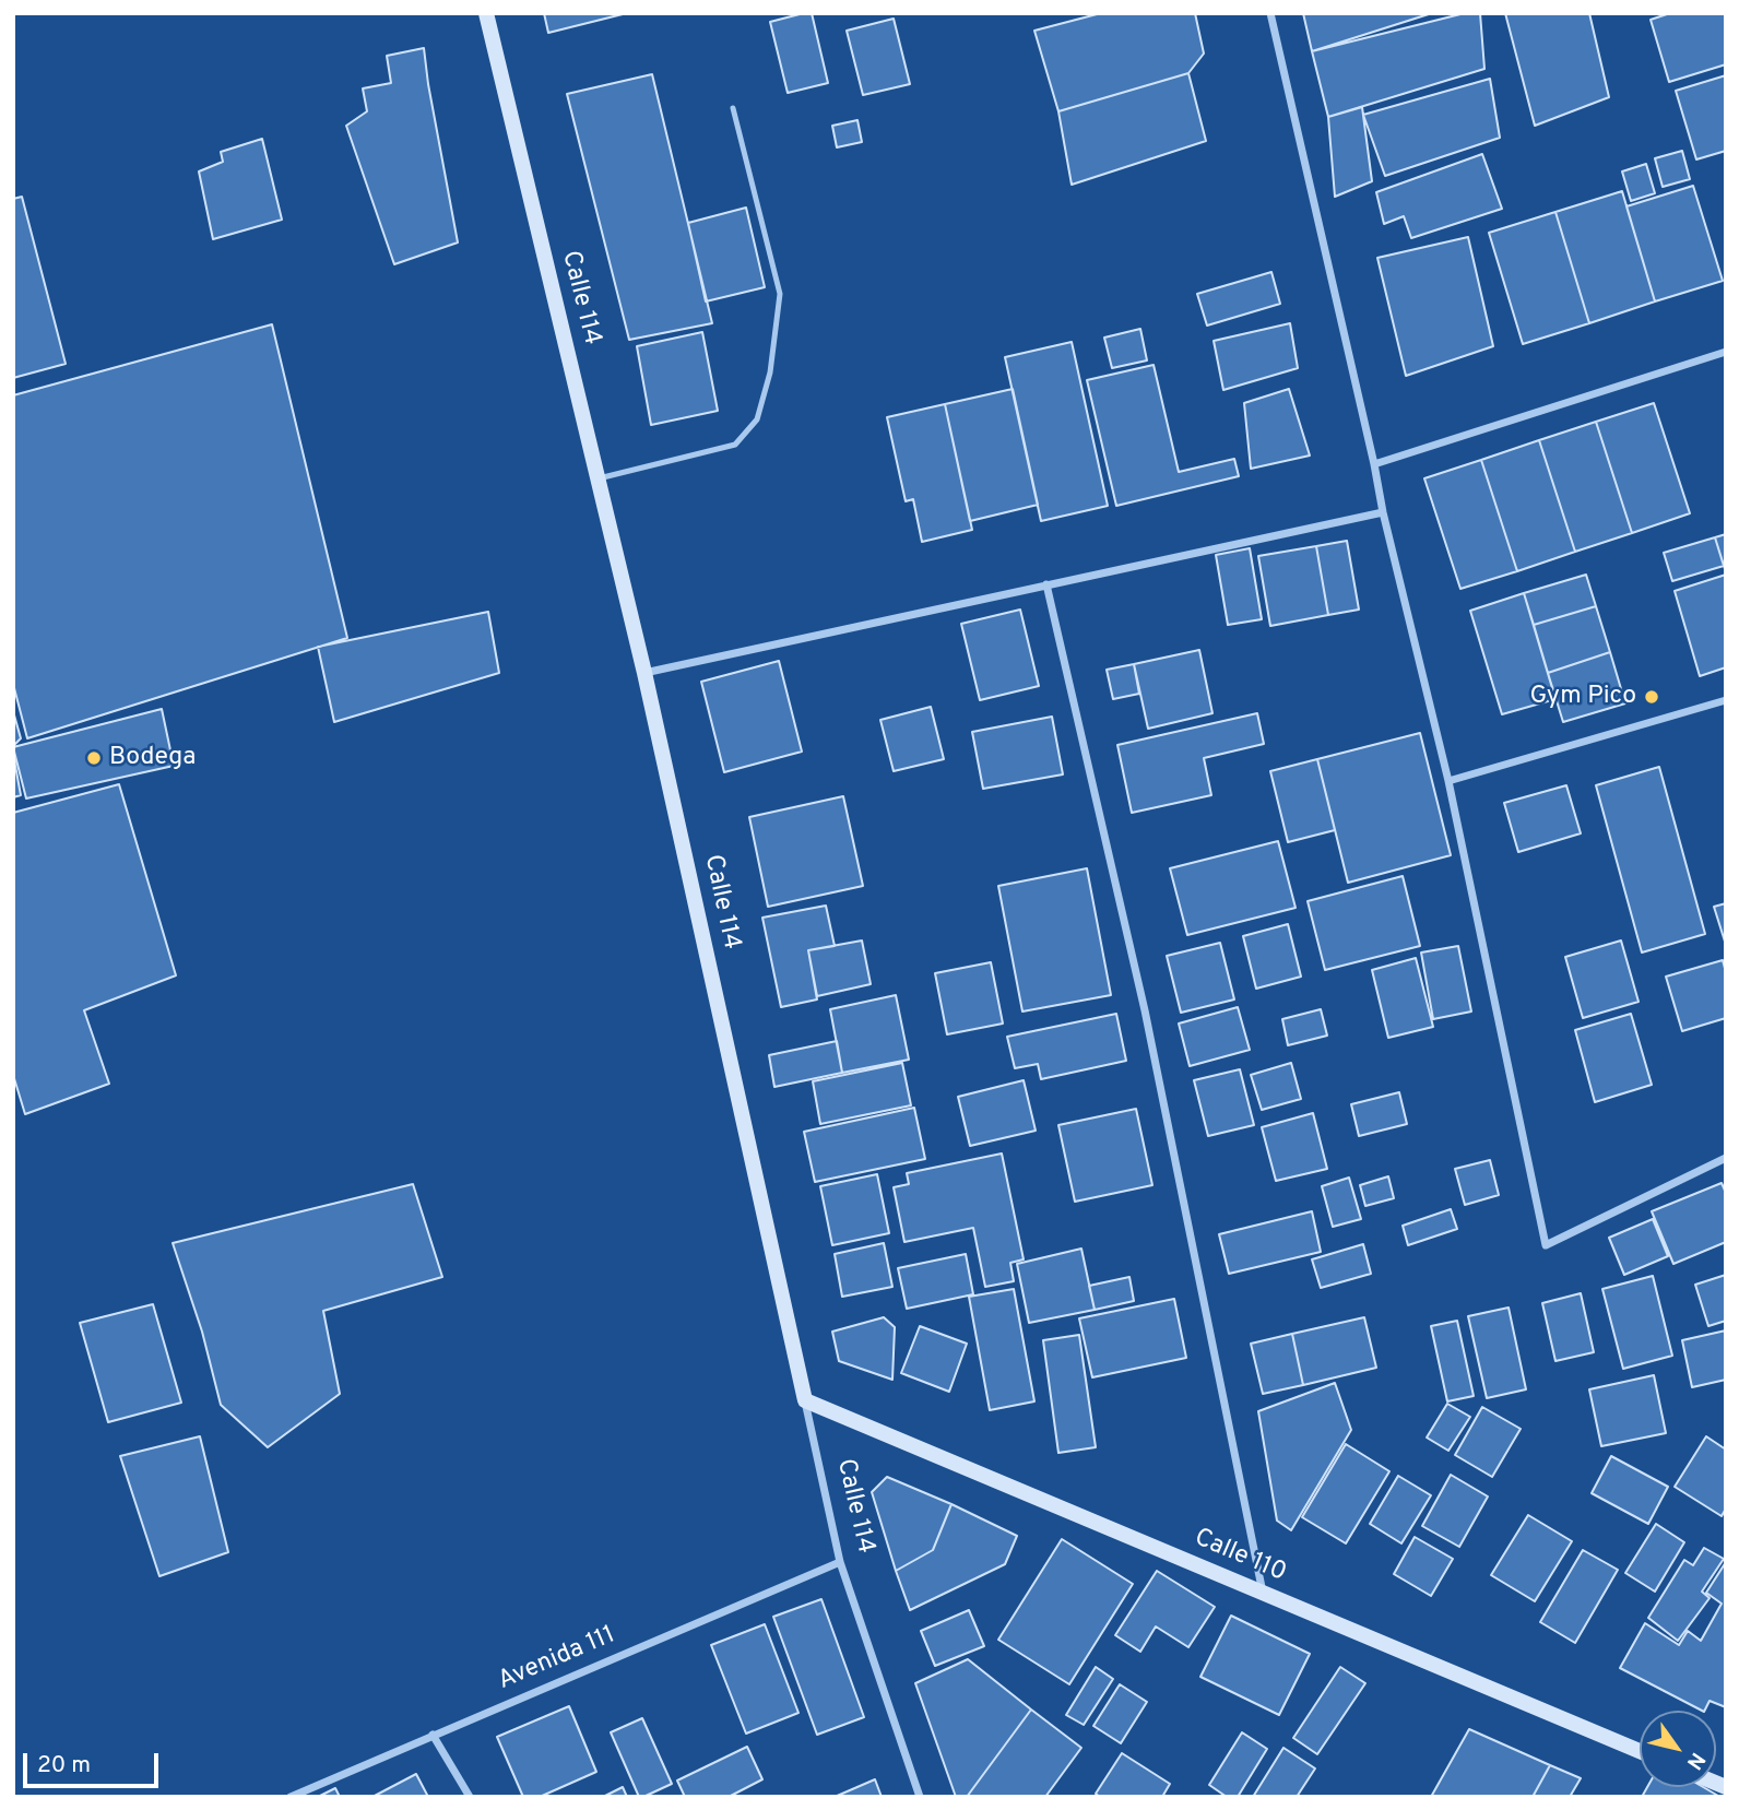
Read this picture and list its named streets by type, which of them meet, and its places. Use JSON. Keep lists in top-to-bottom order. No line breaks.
{"streets":{"street":["Calle 114","Calle 110","Avenida 111"]},"crossings":[["Calle 114","Calle 110"],["Calle 114","Avenida 111"]],"places":["Gym Pico","Bodega"],"scale_bar":"20 m","north":"bottom right"}
